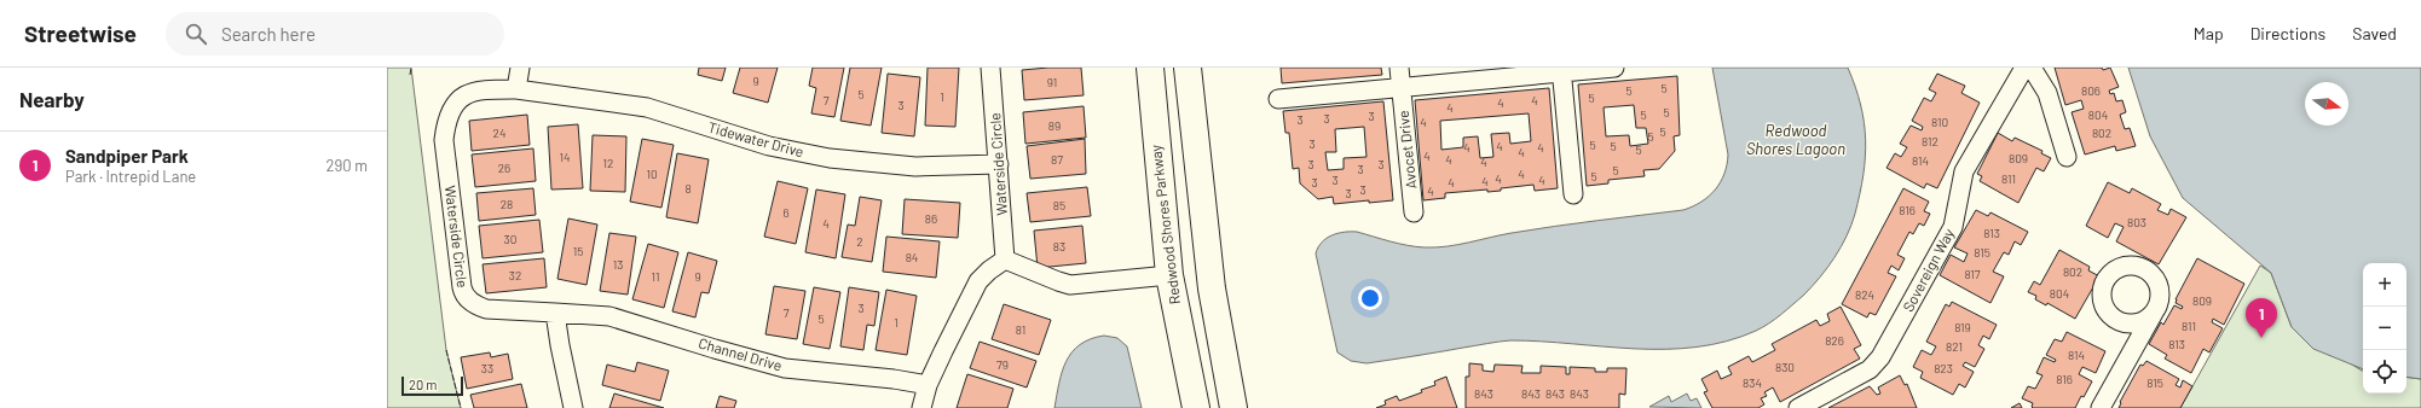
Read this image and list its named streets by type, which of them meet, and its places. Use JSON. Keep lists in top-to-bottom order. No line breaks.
{"streets":{"main road":["Redwood Shores Parkway"],"street":["Tidewater Drive","Avocet Drive","Waterside Circle","Sovereign Way","Channel Drive"]},"crossings":[["Tidewater Drive","Waterside Circle"],["Waterside Circle","Channel Drive"]],"water":["Redwood Shores Lagoon"],"house_numbers":["9","91","5","5","806","5","1","5","7","4","4","3","4","5","5","804","3","3","3","4","810","89","5","24","802","5","812","3","5","4","5","4","4","5","4","4","14","809","87","4","814","4","12","3","3","26","3","5","10","4","5","4","811","3","4","4","3","4","8","3","4","3","28","85","816","6","86","803","4","813","30","2","83","15","815","84","13","802","817","32","11","9","804","824","809","3","7","5","1","811","819","81","826","813","821","814","79","830","33","823","816","834","815","843","843","843","843"],"scale_bar":"20 m","north":"right","page":{"header":"Streetwise","search":"Search here","nav":["Map","Directions","Saved"],"heading":"Nearby","list":[{"mark":"1","name":"Sandpiper Park","note":"Park · Intrepid Lane","value":"290 m"}],"map_buttons":["+","−"],"pins":"1","scale":"20 m"}}
